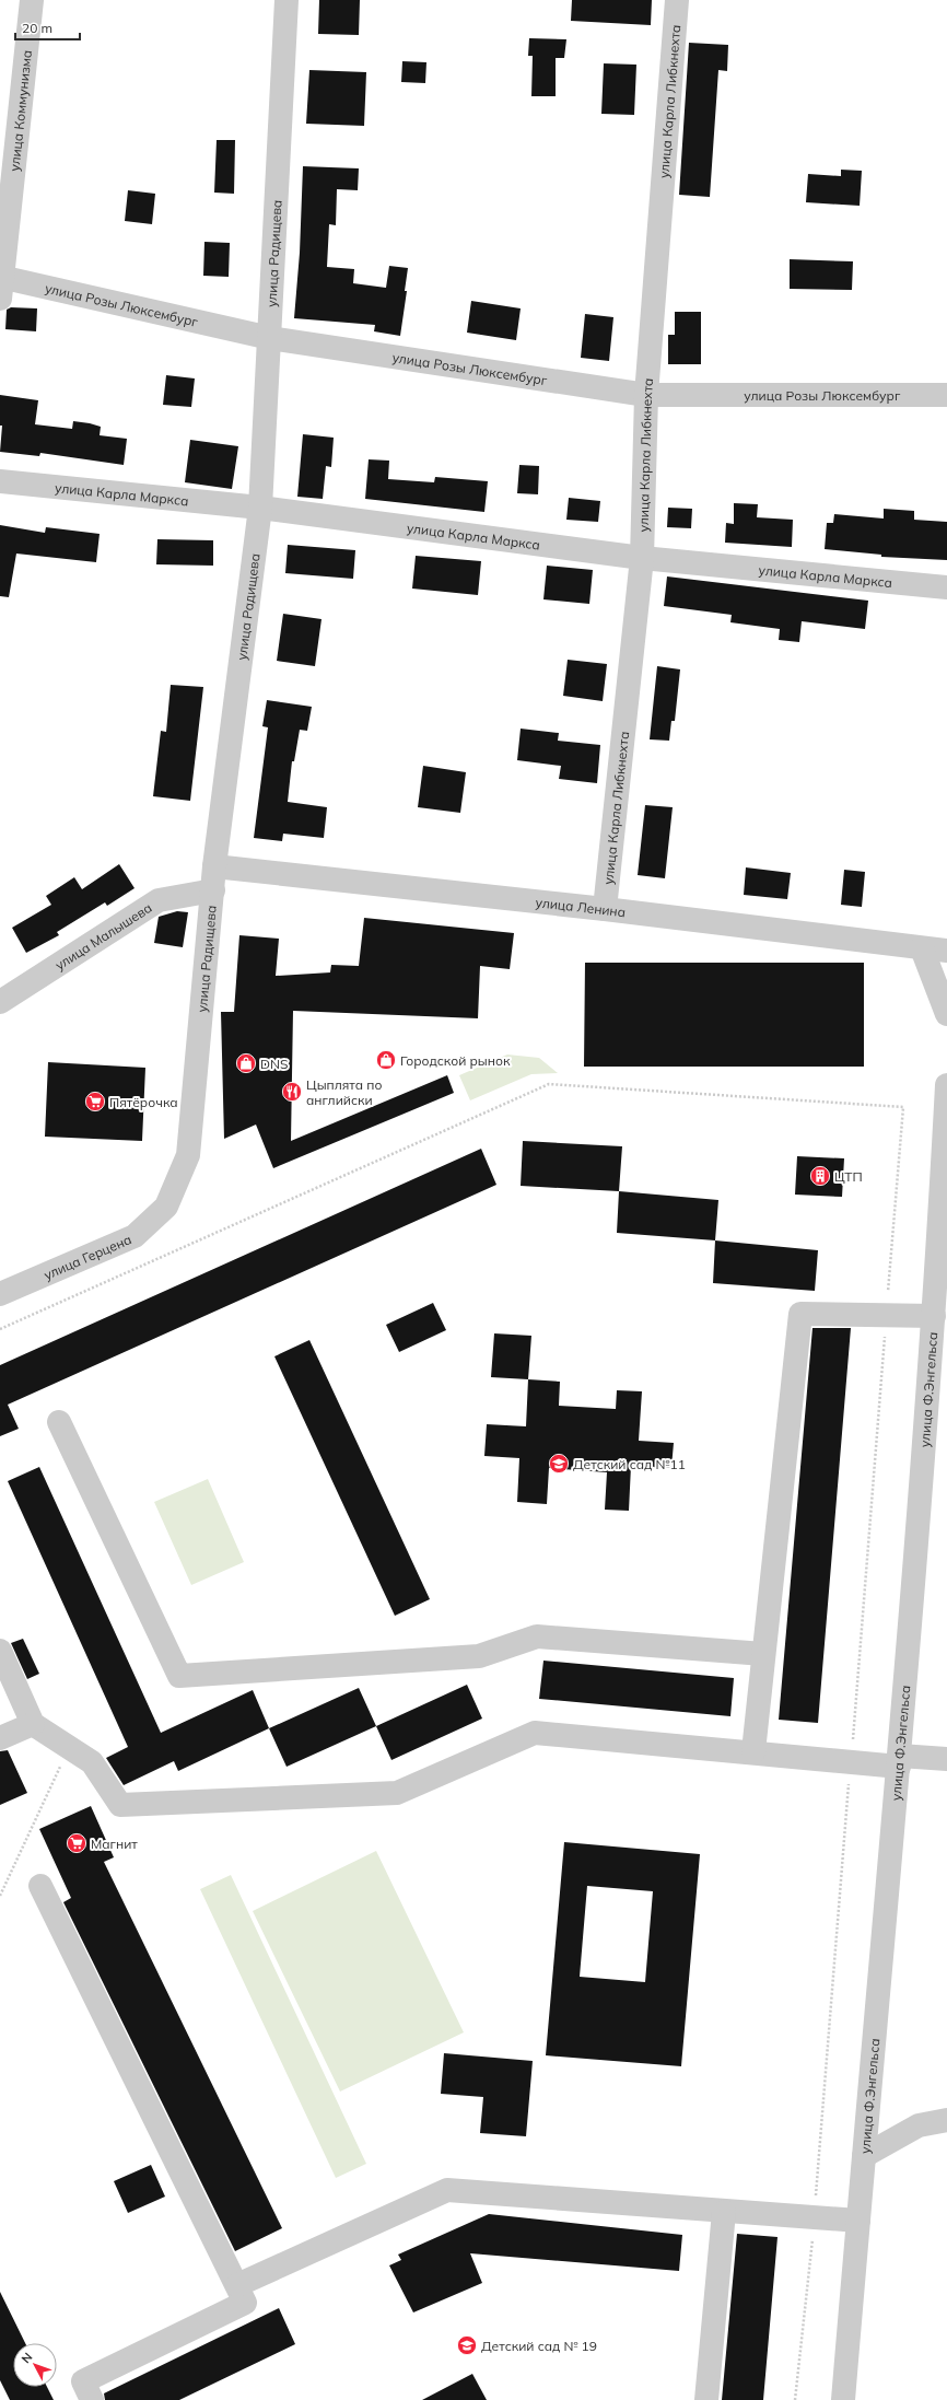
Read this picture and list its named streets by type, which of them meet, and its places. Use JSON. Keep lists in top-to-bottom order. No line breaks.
{"streets":{"street":["улица Карла Либкнехта","улица Коммунизма","улица Радищева","улица Розы Люксембург","улица Карла Маркса","улица Ленина","улица Малышева","улица Герцена","улица Ф.Энгельса"]},"crossings":[["улица Карла Либкнехта","улица Розы Люксембург"],["улица Карла Либкнехта","улица Карла Маркса"],["улица Карла Либкнехта","улица Ленина"],["улица Коммунизма","улица Розы Люксембург"],["улица Радищева","улица Розы Люксембург"],["улица Радищева","улица Карла Маркса"],["улица Радищева","улица Ленина"],["улица Радищева","улица Малышева"],["улица Радищева","улица Герцена"],["улица Ленина","улица Малышева"]],"places":{"shop":["Городской рынок","DNS"],"restaurant":["Цыплята по английски"],"supermarket":["Пятёрочка","Магнит"],"building":["ЦТП"],"school or university":["Детский сад №11","Детский сад № 19"]},"scale_bar":"20 m","north":"top left"}
